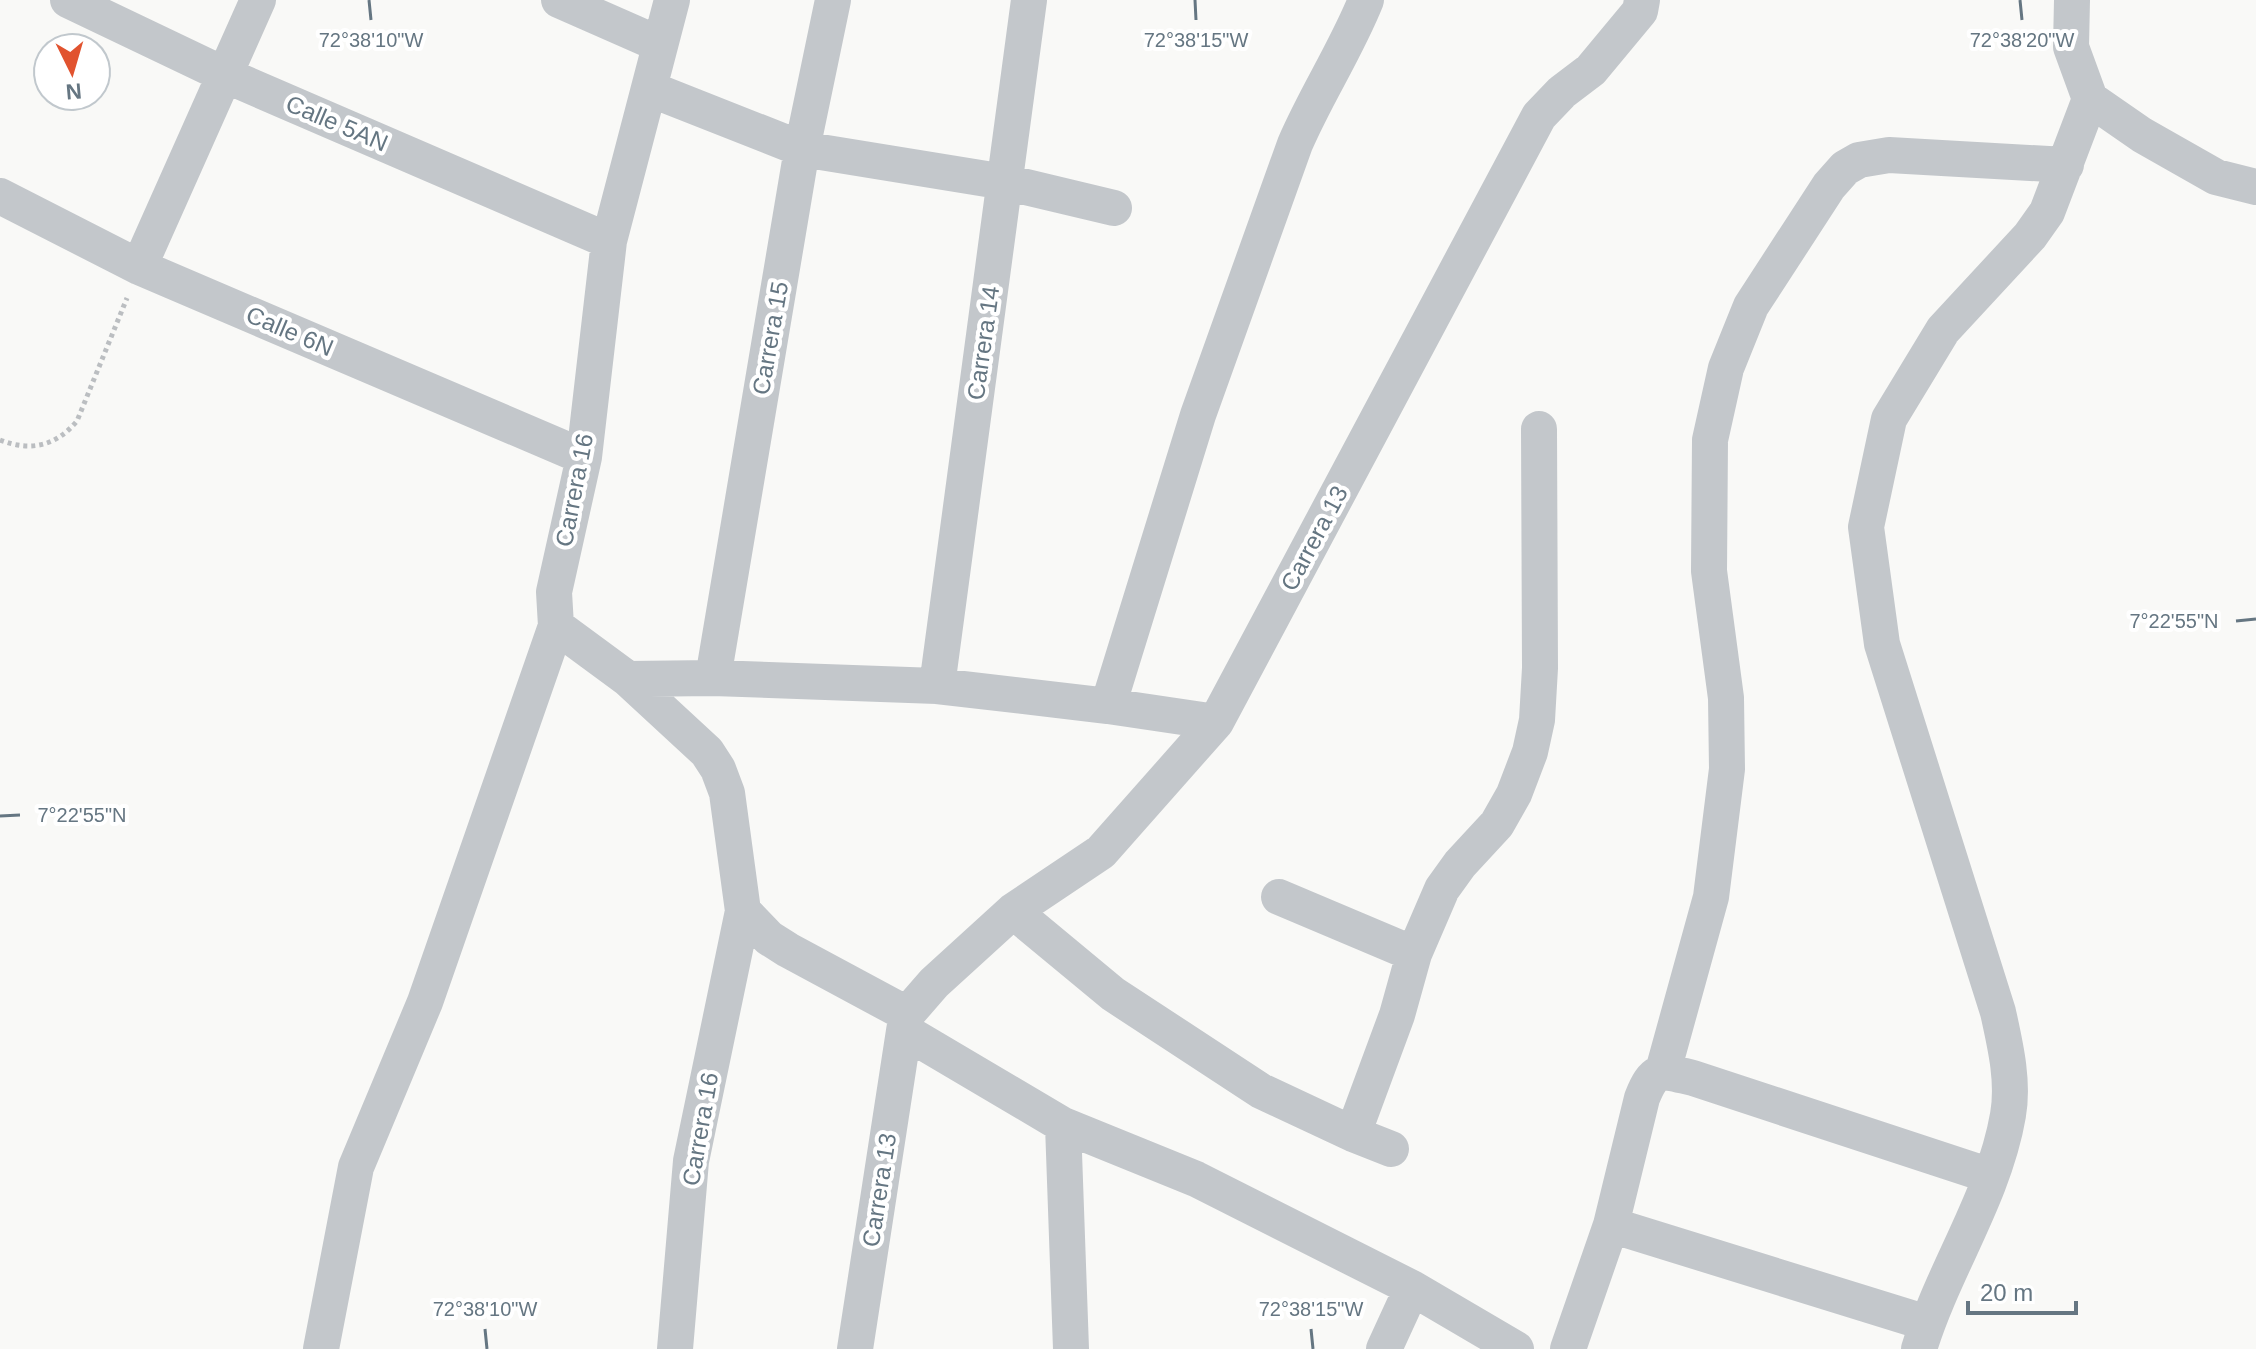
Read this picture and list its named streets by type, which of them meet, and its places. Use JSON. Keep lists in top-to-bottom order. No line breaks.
{"streets":{"street":["Calle 5AN","Calle 6N","Carrera 15","Carrera 14","Carrera 16","Carrera 13"]},"crossings":[["Calle 5AN","Carrera 16"],["Calle 6N","Carrera 16"]],"scale_bar":"20 m","north":"bottom","coordinates":["72°38'10\"W","72°38'15\"W","72°38'20\"W","7°22'55\"N"]}
